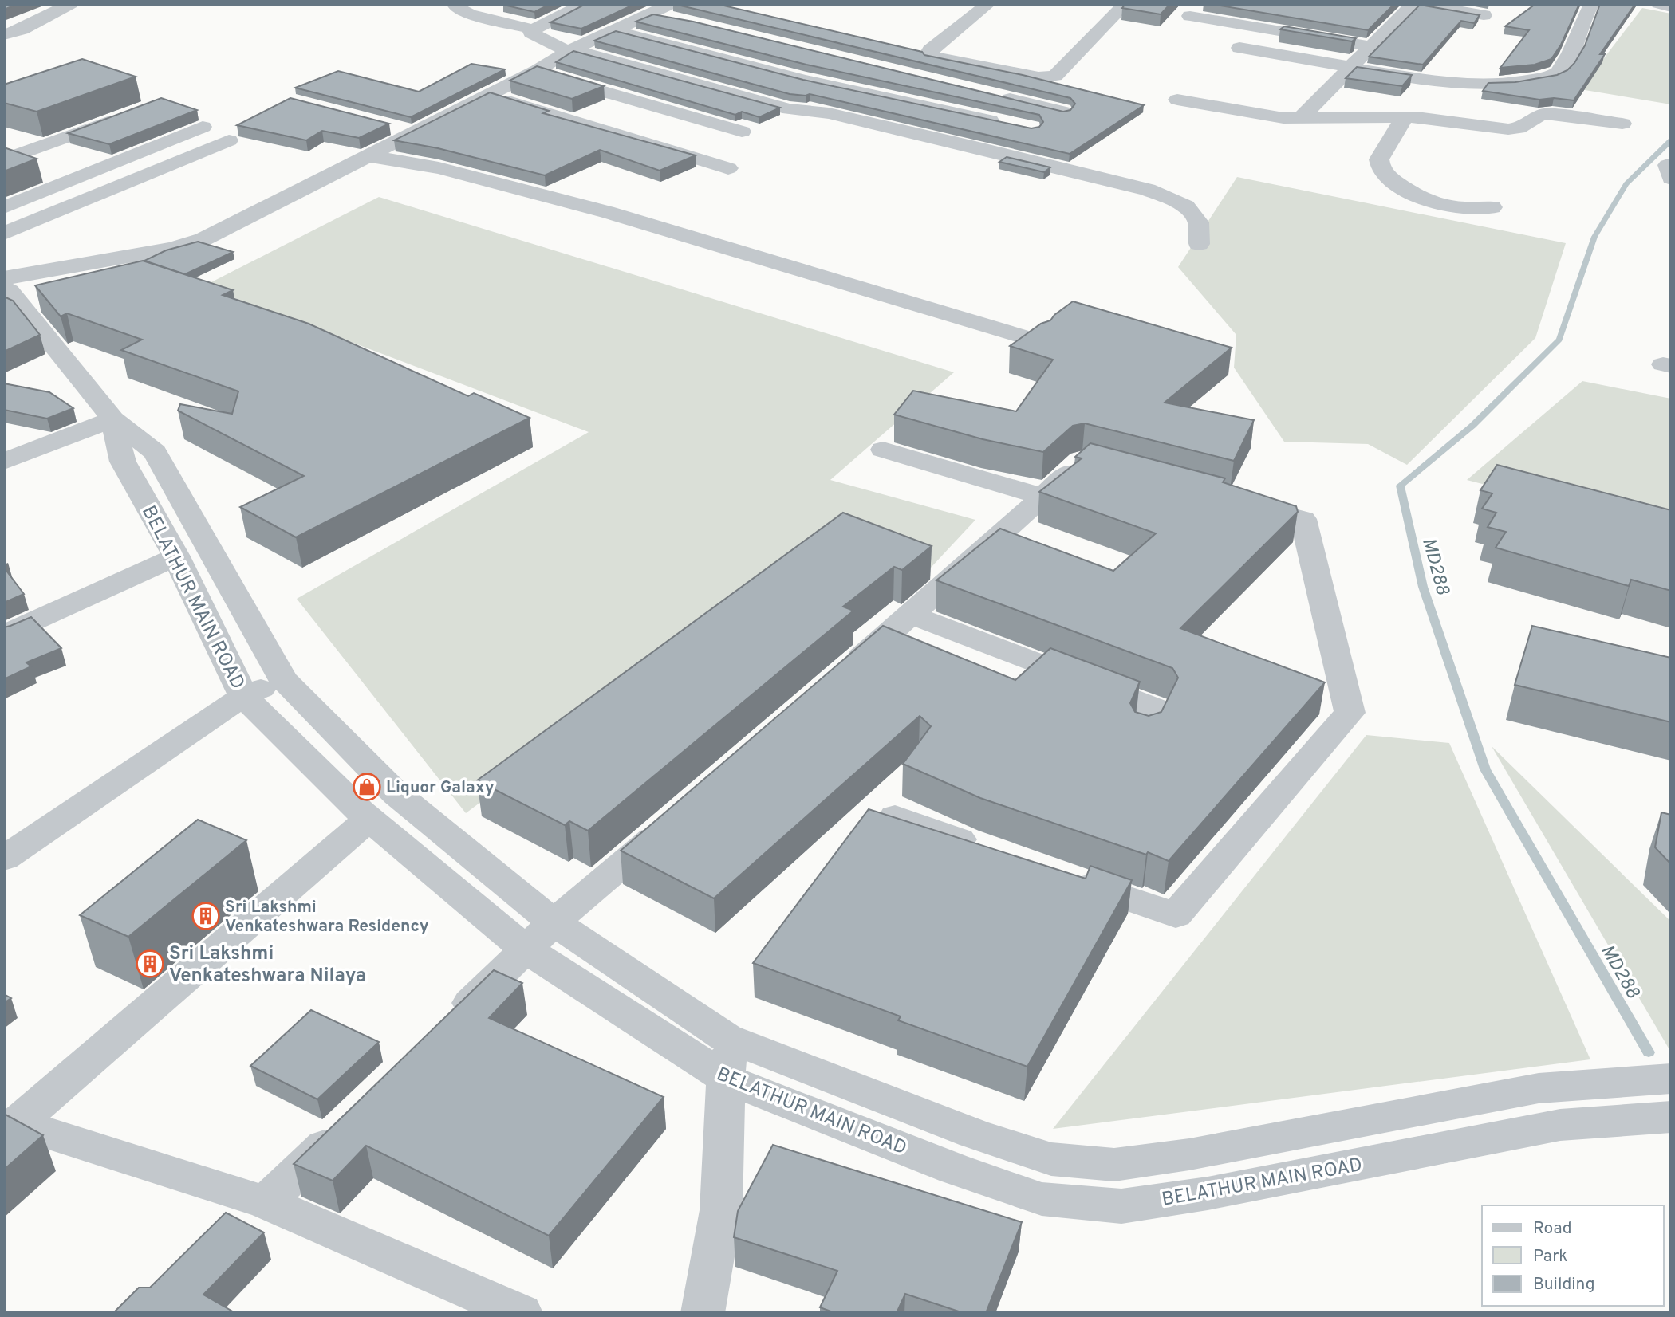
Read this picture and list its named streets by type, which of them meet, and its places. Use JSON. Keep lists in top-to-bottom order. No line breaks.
{"streets":{"street":["BELATHUR MAIN ROAD"]},"water":["MD288"],"places":{"shop":["Liquor Galaxy"],"building":["Sri Lakshmi Venkateshwara Residency","Sri Lakshmi Venkateshwara Nilaya"]},"legend":["Road","Park","Building"]}
